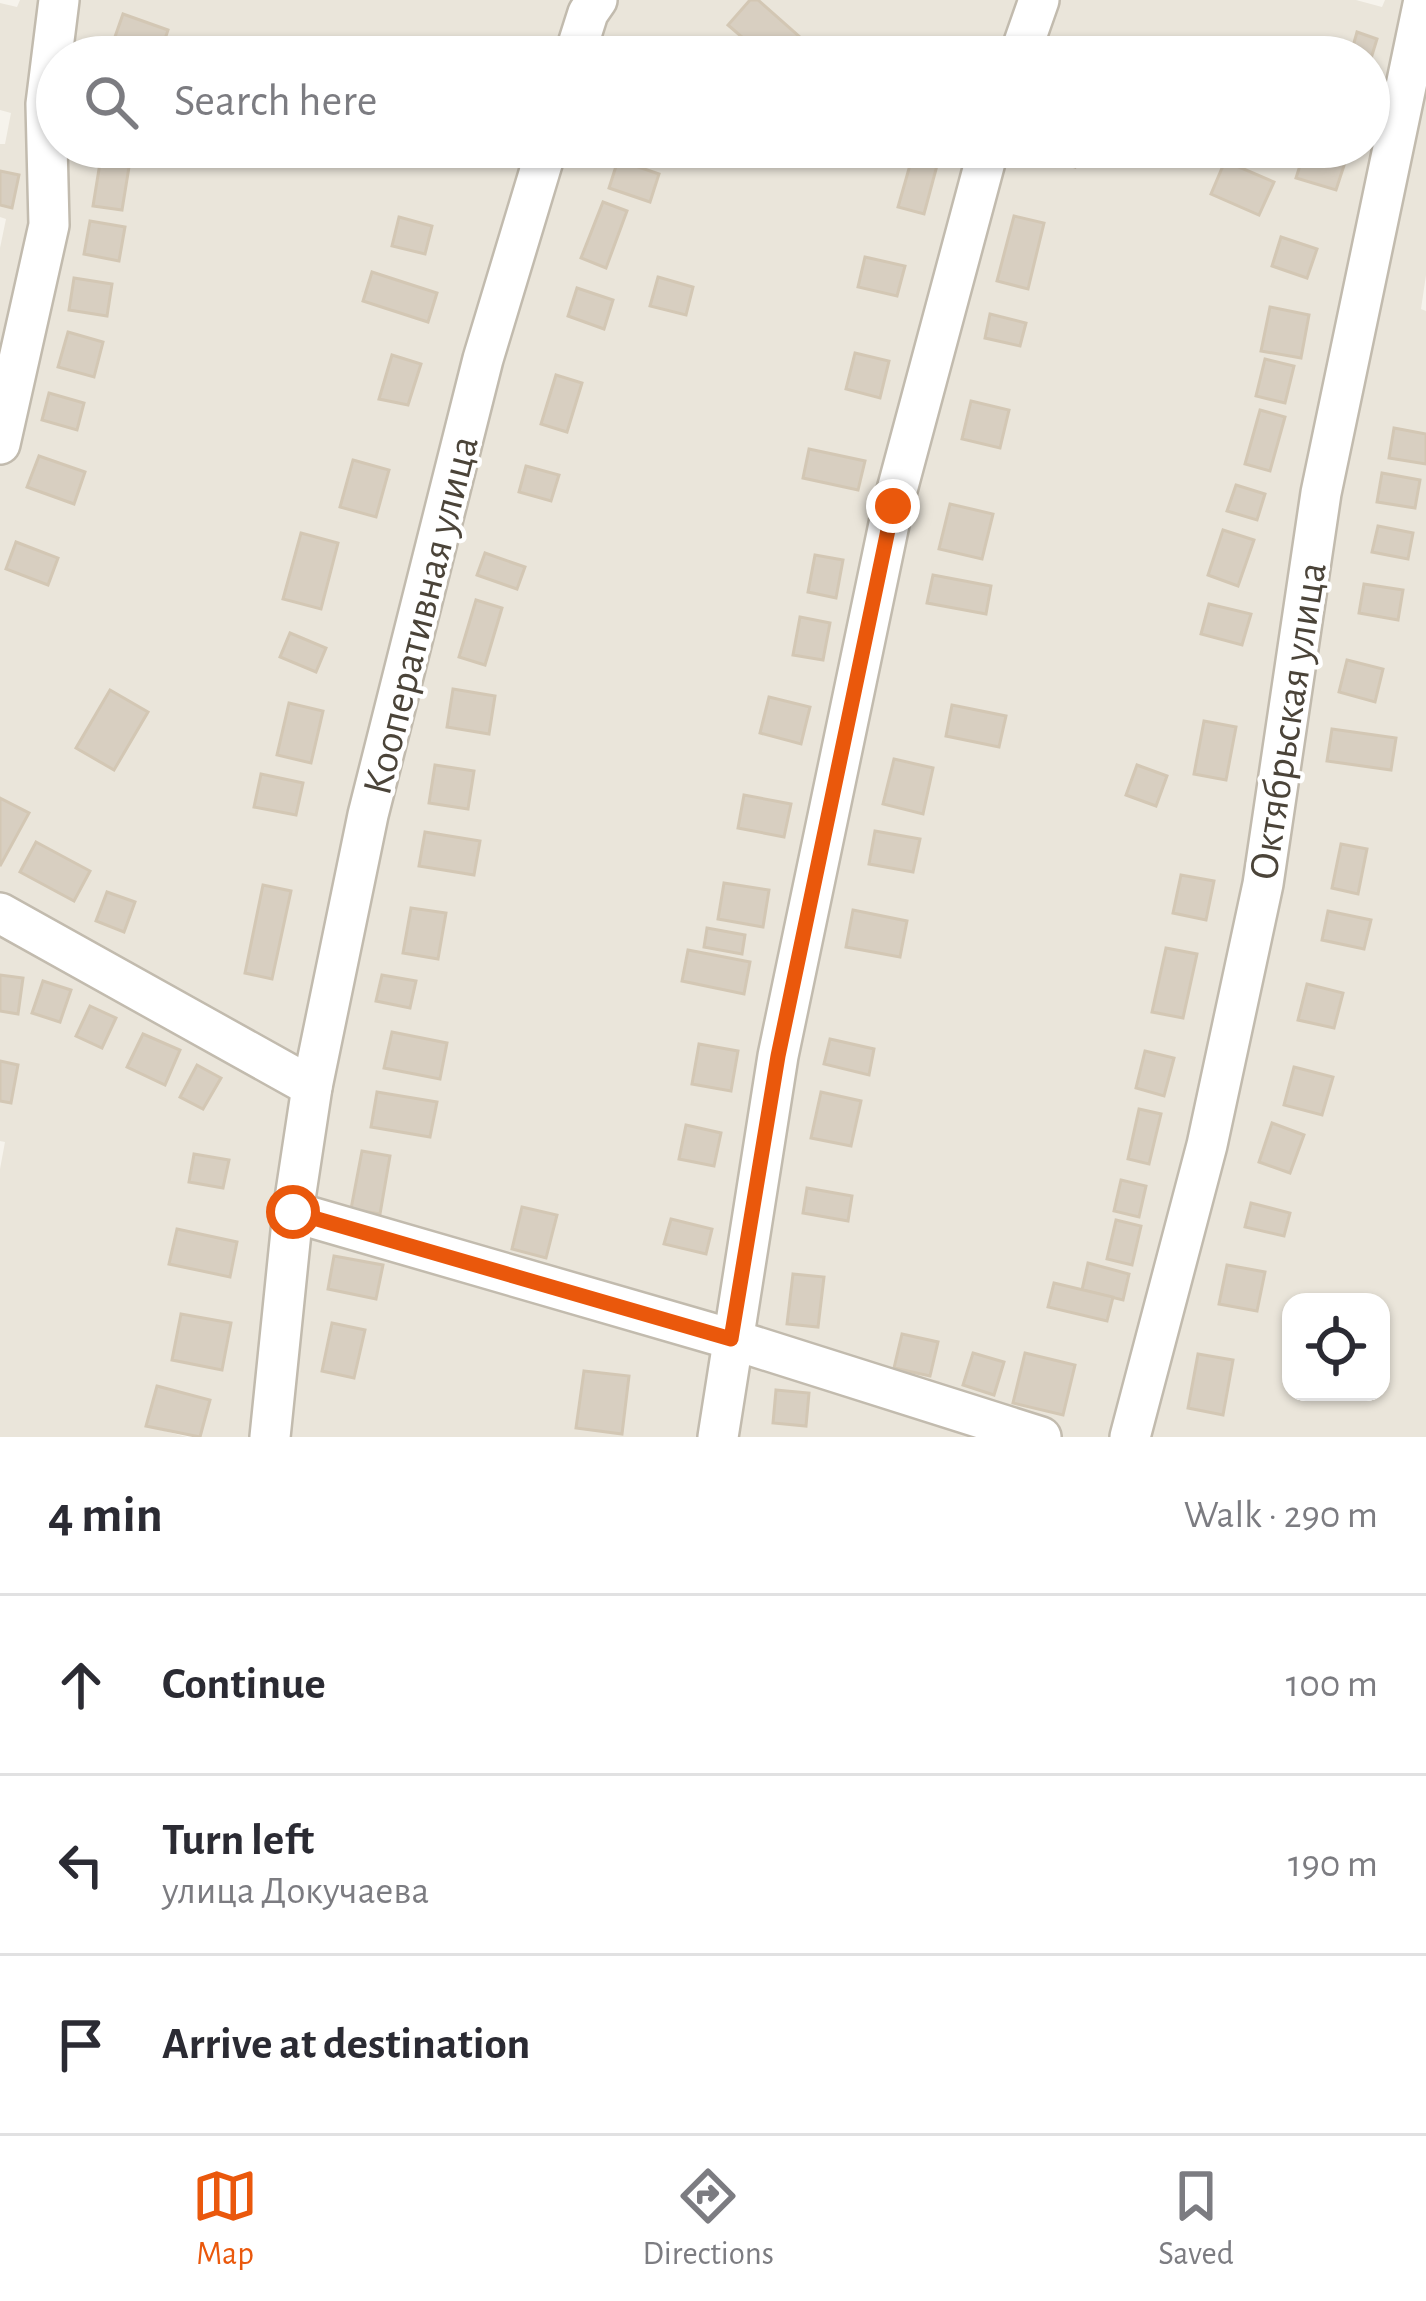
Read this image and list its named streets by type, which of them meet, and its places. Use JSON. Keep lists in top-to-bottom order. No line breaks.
{"streets":{"street":["Кооперативная улица","Октябрьская улица"]},"page":{"search":"Search here","heading":["4 min","Walk · 290 m"],"list":[["Continue","100 m"],["Turn left","улица Докучаева","190 m"],"Arrive at destination"],"nav":["Map","Directions","Saved"]}}
